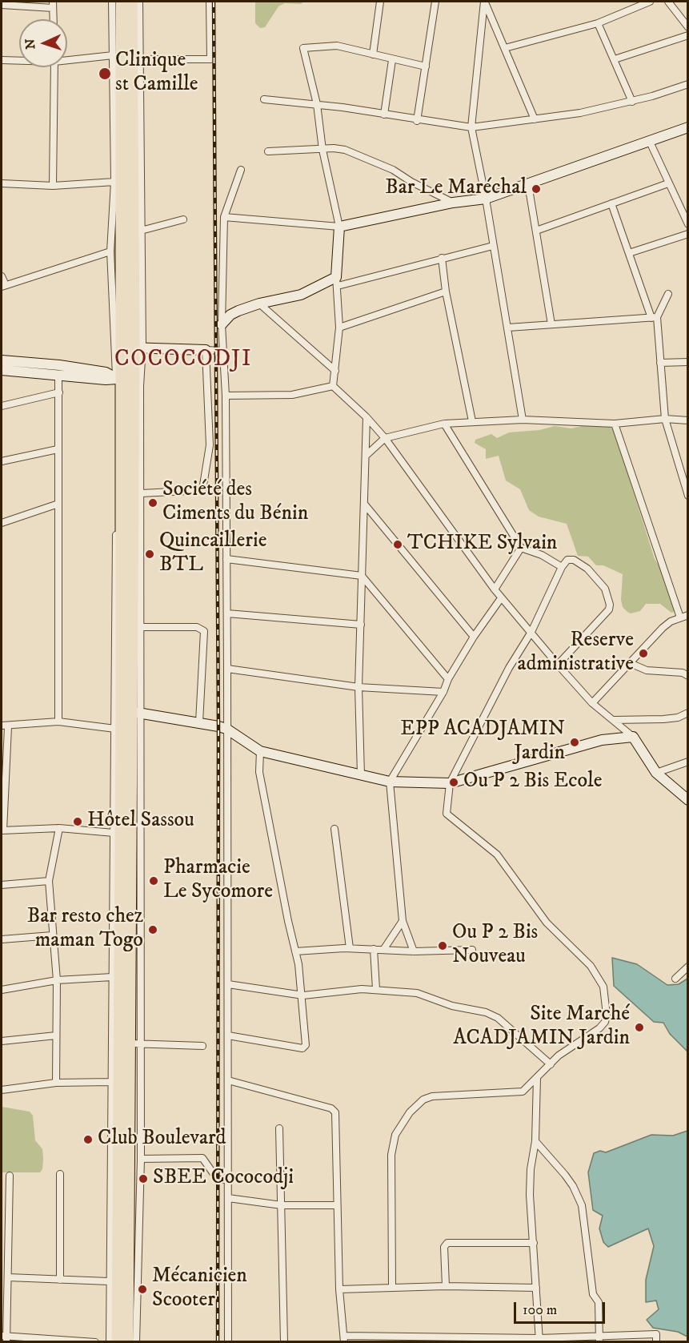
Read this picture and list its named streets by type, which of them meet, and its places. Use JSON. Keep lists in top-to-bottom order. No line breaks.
{"districts":["COCOCODJI"],"places":["Clinique st Camille","Bar Le Maréchal","Société des Ciments du Bénin","TCHIKE Sylvain","Quincaillerie BTL","Reserve administrative","EPP ACADJAMIN Jardin","Ou P 2 Bis Ecole","Hôtel Sassou","Pharmacie Le Sycomore","Bar resto chez maman Togo","Ou P 2 Bis Nouveau","Site Marché ACADJAMIN Jardin","Club Boulevard","SBEE Cococodji","Mécanicien Scooter"],"scale_bar":"100 m","north":"left"}
